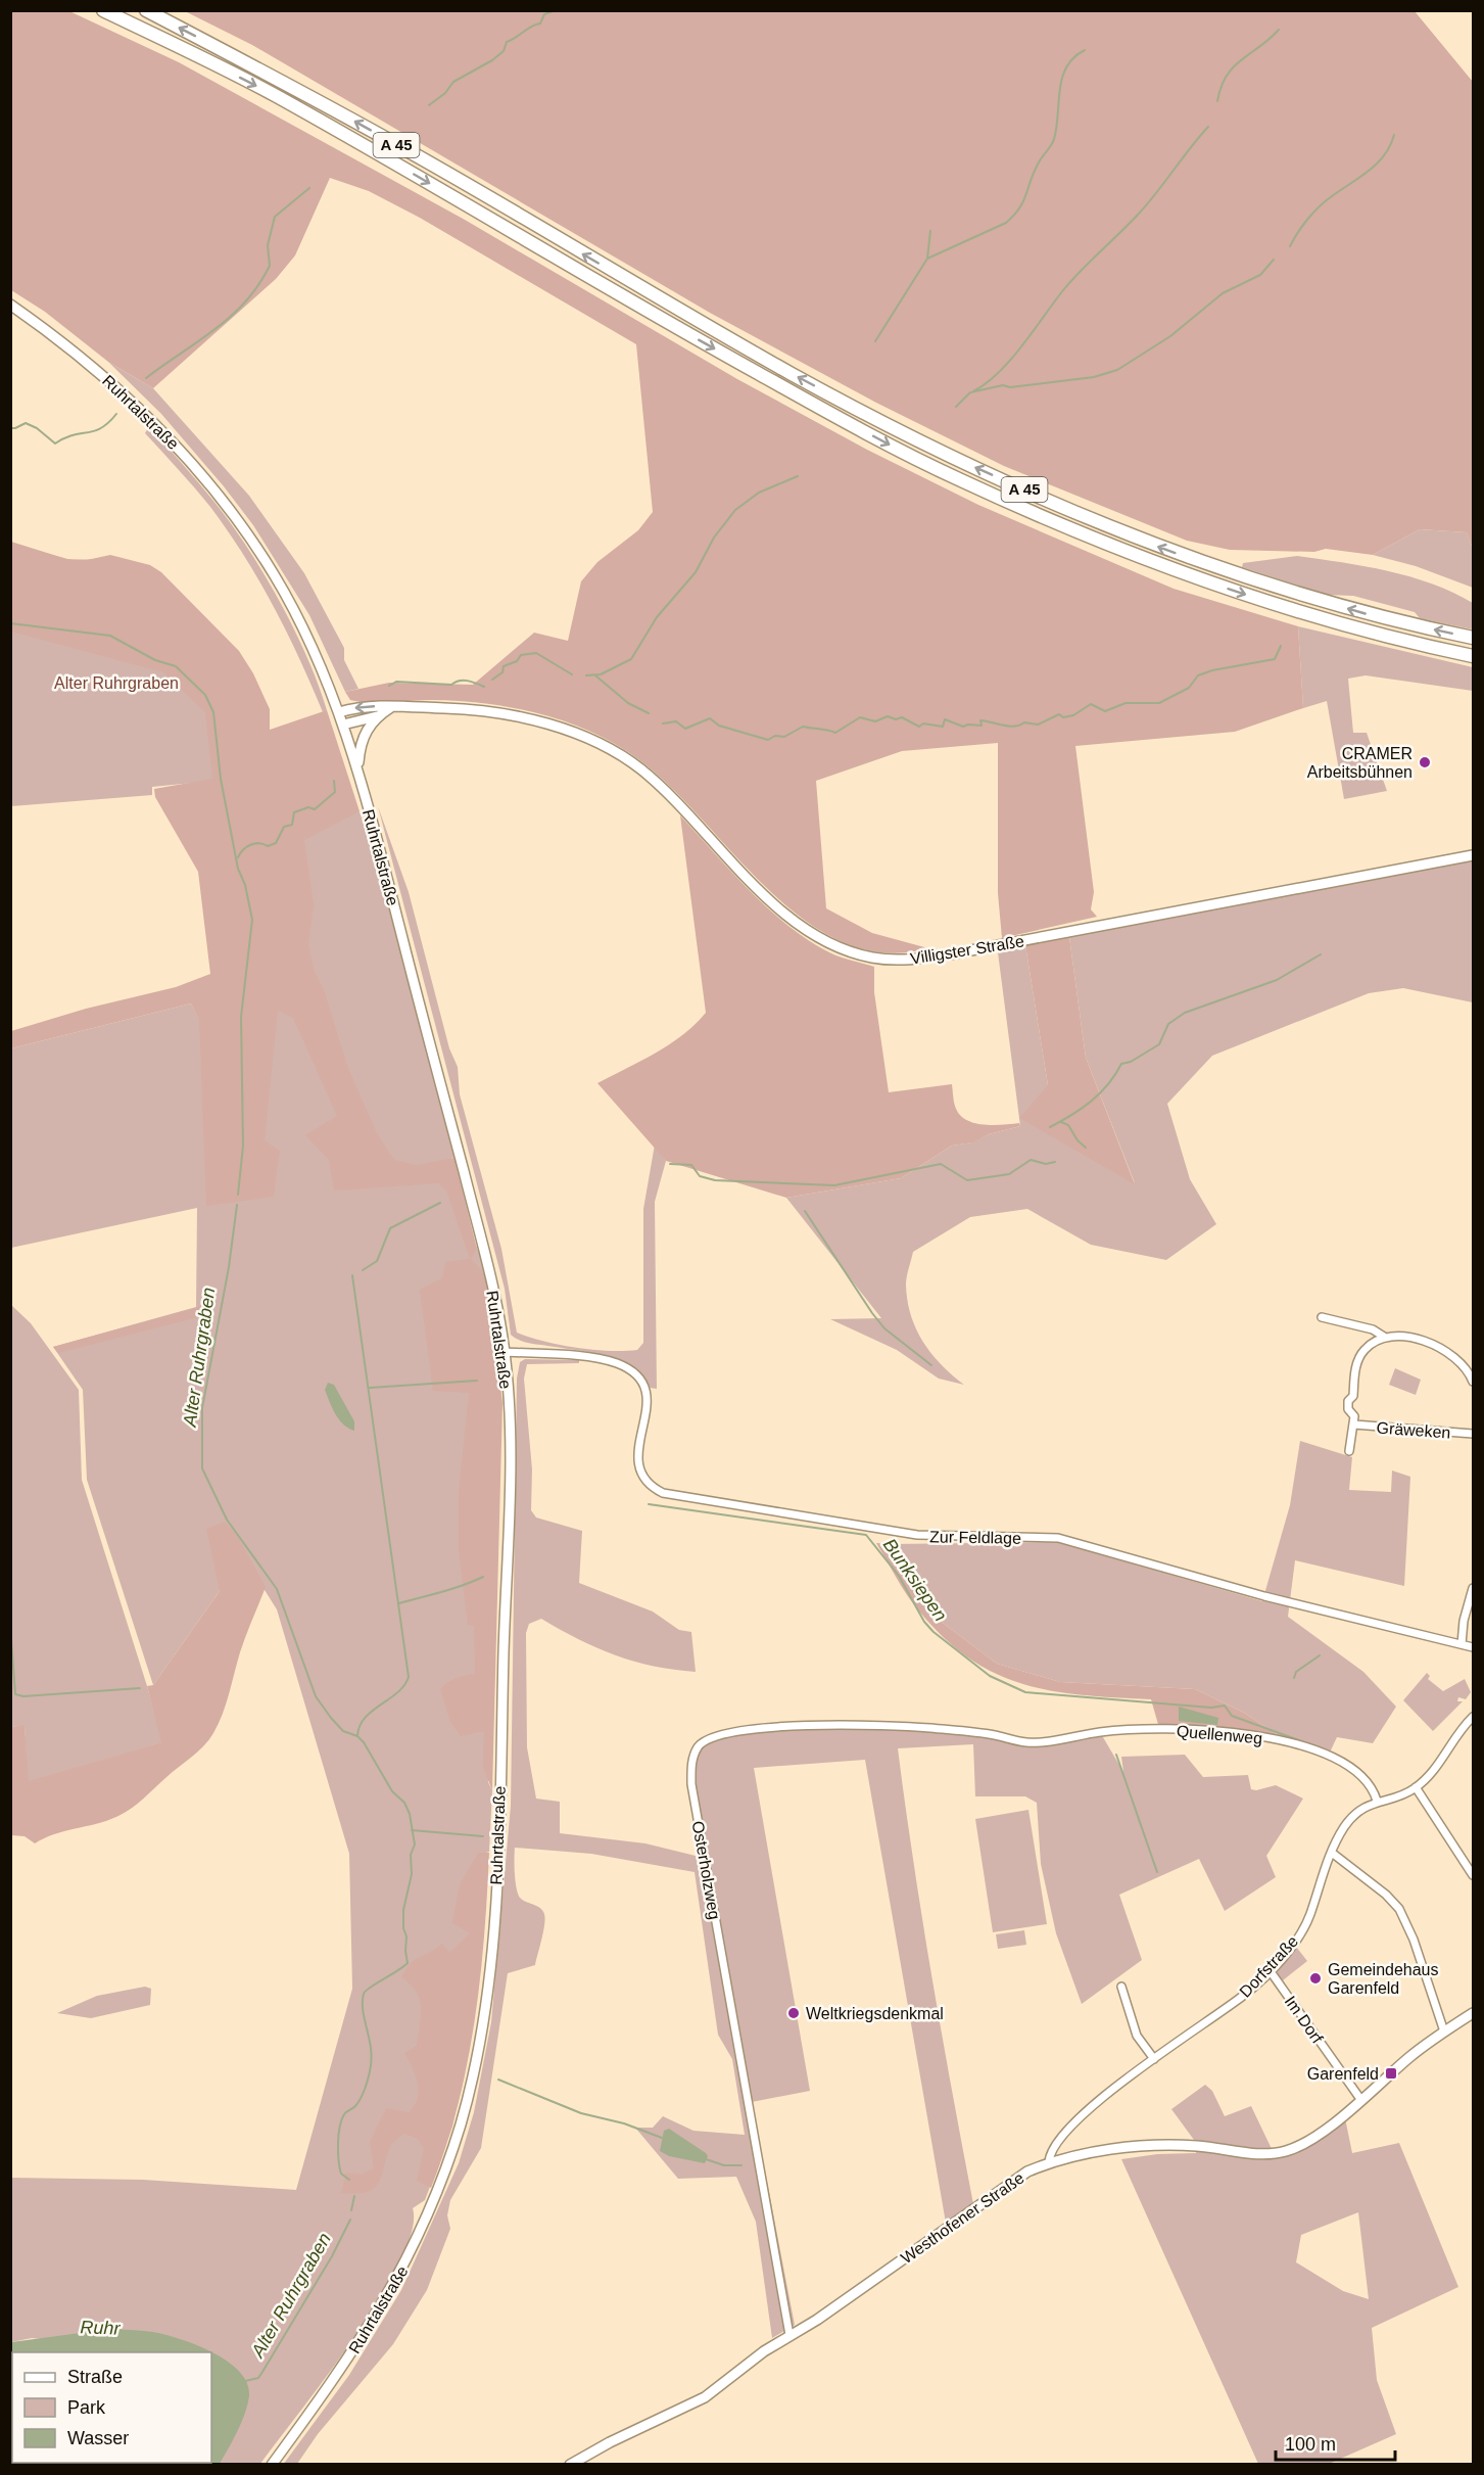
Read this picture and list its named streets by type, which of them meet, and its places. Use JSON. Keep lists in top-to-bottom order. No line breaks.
{"streets":{"highway":["A 45"],"main road":["Ruhrtalstraße","Villigster Straße","Westhofener Straße"],"street":["Gräweken","Zur Feldlage","Quellenweg","Osterholzweg","Dorfstraße","Im Dorf"]},"crossings":[["Ruhrtalstraße","Villigster Straße"],["Ruhrtalstraße","Zur Feldlage"],["Quellenweg","Osterholzweg"],["Quellenweg","Dorfstraße"],["Osterholzweg","Westhofener Straße"],["Dorfstraße","Im Dorf"],["Dorfstraße","Westhofener Straße"],["Im Dorf","Westhofener Straße"]],"water":["Alter Ruhrgraben","Bunksiepen","Ruhr"],"parks":["Alter Ruhrgraben"],"places":{"other":["CRAMER Arbeitsbühnen","Gemeindehaus Garenfeld","Weltkriegsdenkmal"],"transit":["Garenfeld"]},"legend":["Straße","Park","Wasser"],"scale_bar":"100 m"}
